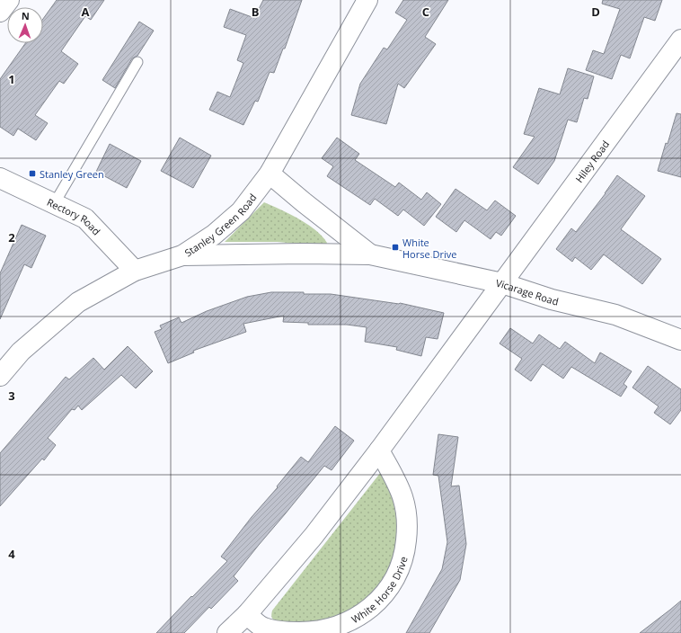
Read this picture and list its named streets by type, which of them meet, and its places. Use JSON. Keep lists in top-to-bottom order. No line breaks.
{"streets":{"street":["Hiley Road","Rectory Road","Stanley Green Road","Vicarage Road","White Horse Drive"]},"crossings":[["Hiley Road","Vicarage Road"],["Rectory Road","Stanley Green Road"],["Stanley Green Road","Vicarage Road"]],"places":{"transit":["Stanley Green","White Horse Drive"]},"north":"top","grid":{"columns":["A","B","C","D"],"rows":["1","2","3","4"]}}
